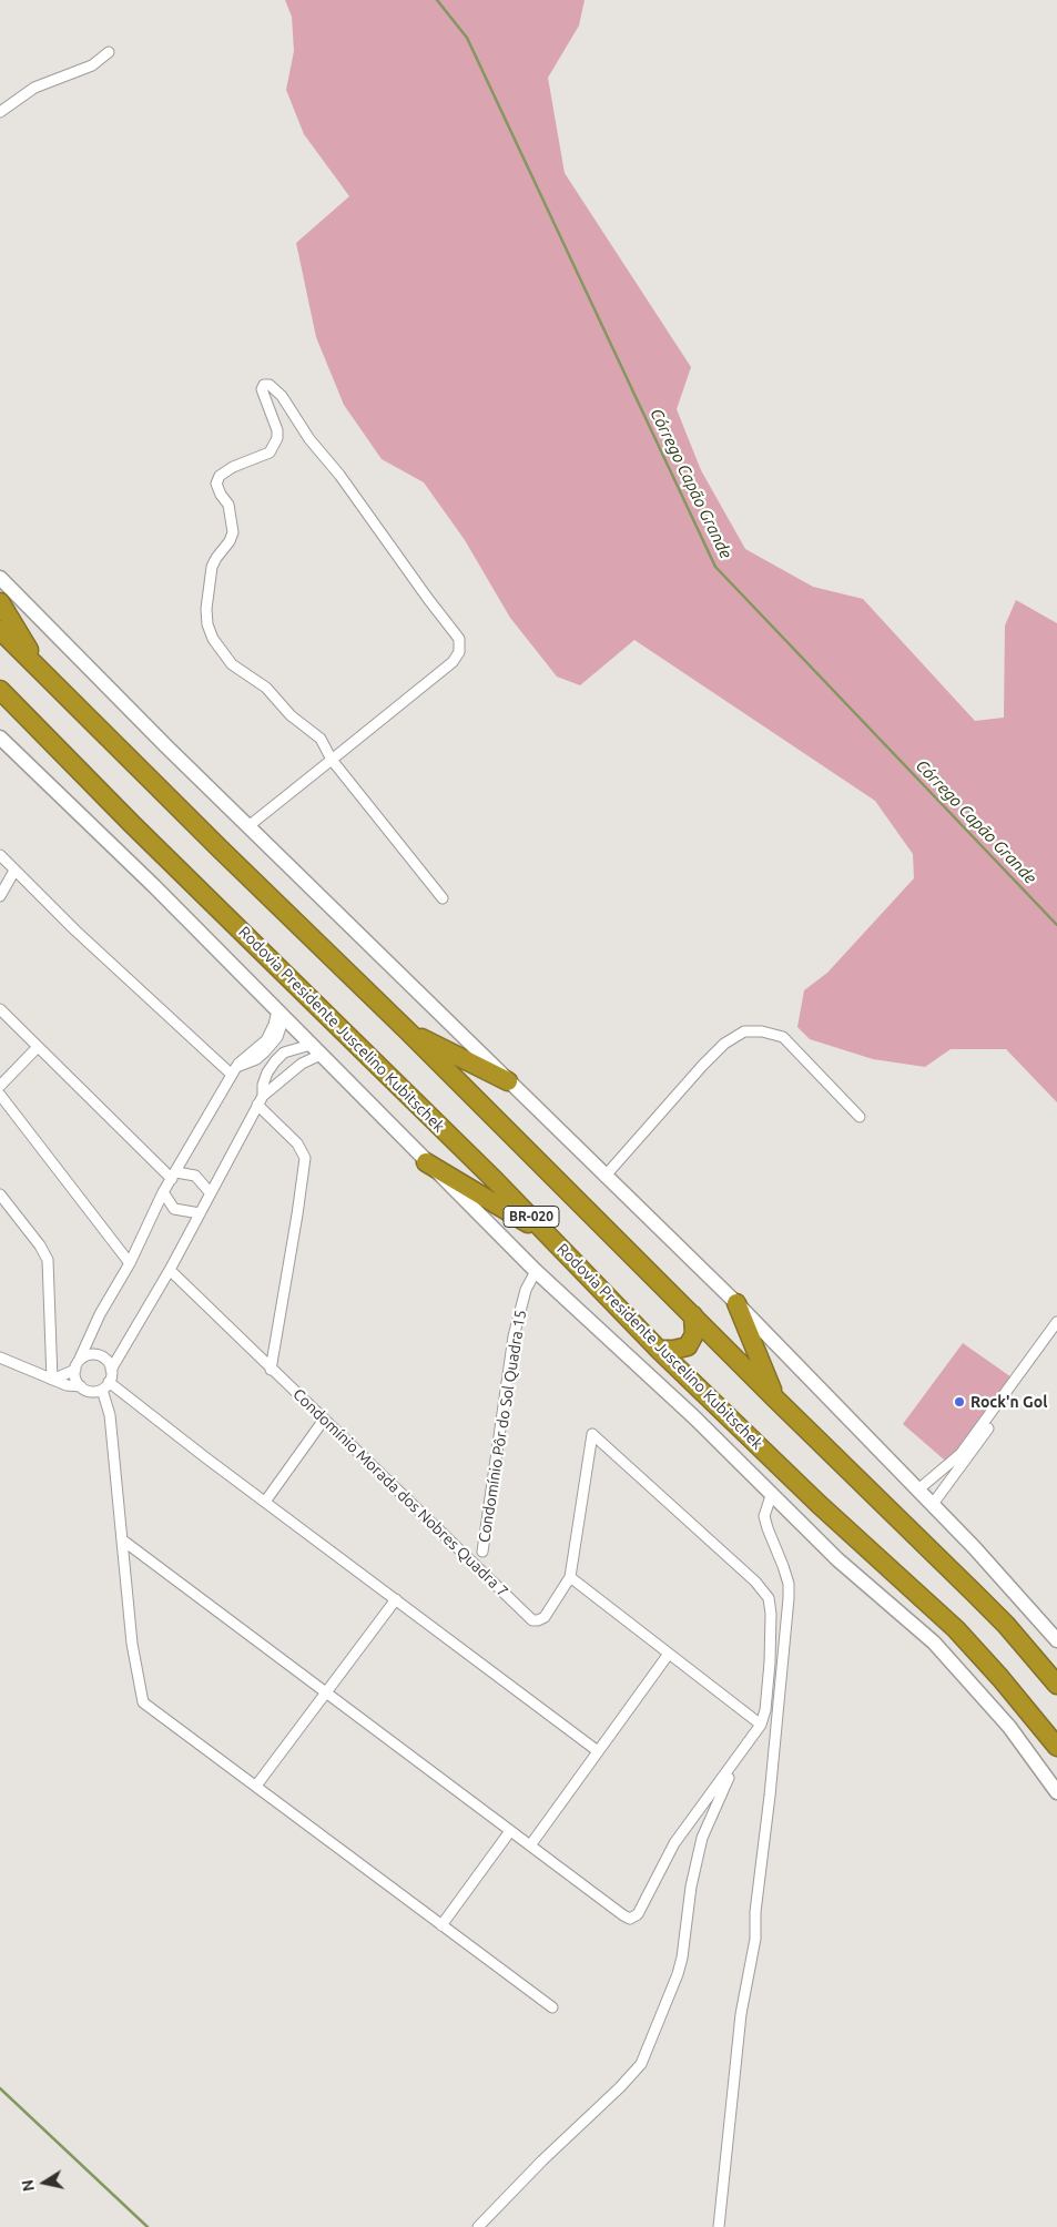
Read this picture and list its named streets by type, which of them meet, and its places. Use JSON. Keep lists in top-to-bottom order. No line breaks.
{"streets":{"highway":["Rodovia Presidente Juscelino Kubitschek","BR-020"],"street":["Condomínio Pôr do Sol Quadra 15","Condomínio Morada dos Nobres Quadra 7"]},"water":["Córrego Capão Grande"],"places":["Rock'n Gol"],"north":"left"}
